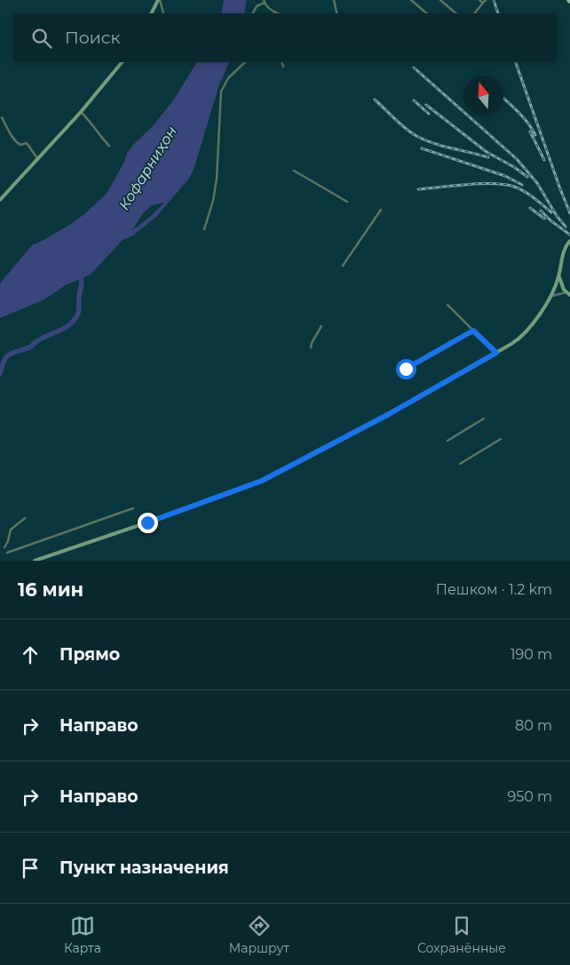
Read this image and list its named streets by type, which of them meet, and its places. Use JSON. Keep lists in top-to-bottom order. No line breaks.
{"water":["Кофарниҳон"],"north":"top","page":{"search":"Поиск","heading":["16 мин","Пешком · 1.2 km"],"list":[["Прямо","190 m"],["Направо","80 m"],["Направо","950 m"],"Пункт назначения"],"nav":["Карта","Маршрут","Сохранённые"]}}
